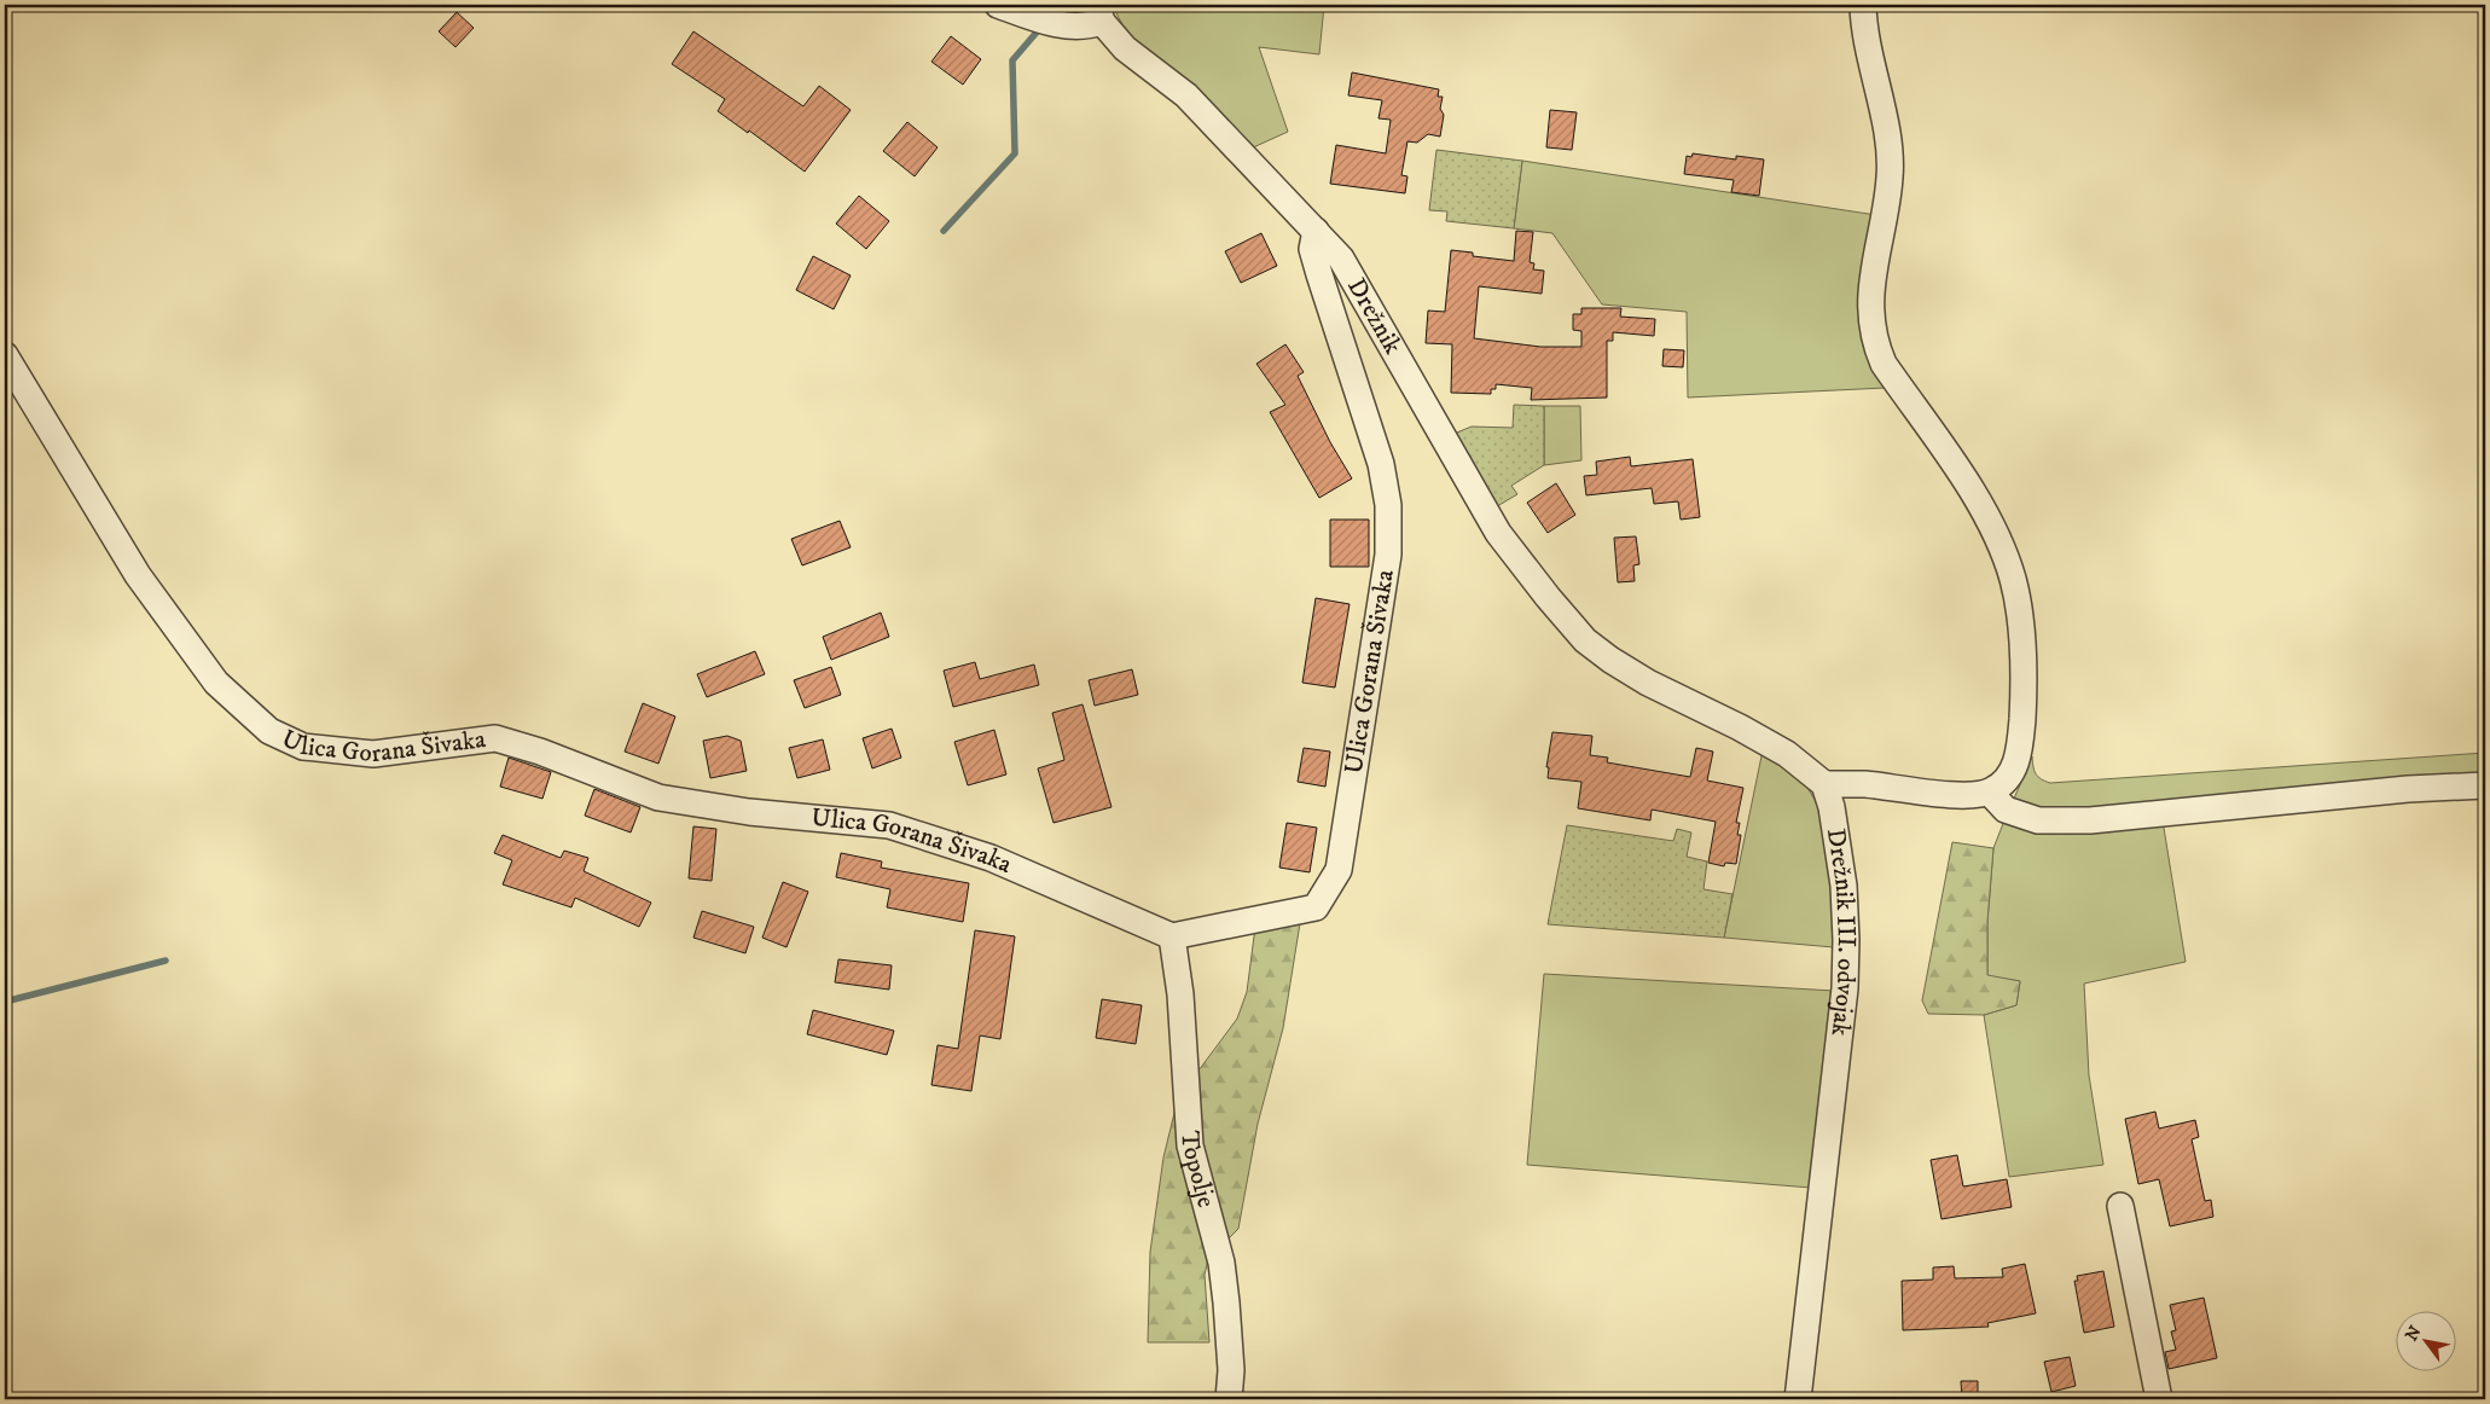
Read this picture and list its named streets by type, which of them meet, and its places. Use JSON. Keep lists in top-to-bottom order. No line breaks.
{"streets":{"street":["Drežnik","Ulica Gorana Šivaka","Drežnik III. odvojak","Topolje"]},"crossings":[["Drežnik","Ulica Gorana Šivaka"],["Drežnik","Drežnik III. odvojak"],["Ulica Gorana Šivaka","Topolje"]],"north":"top left"}
